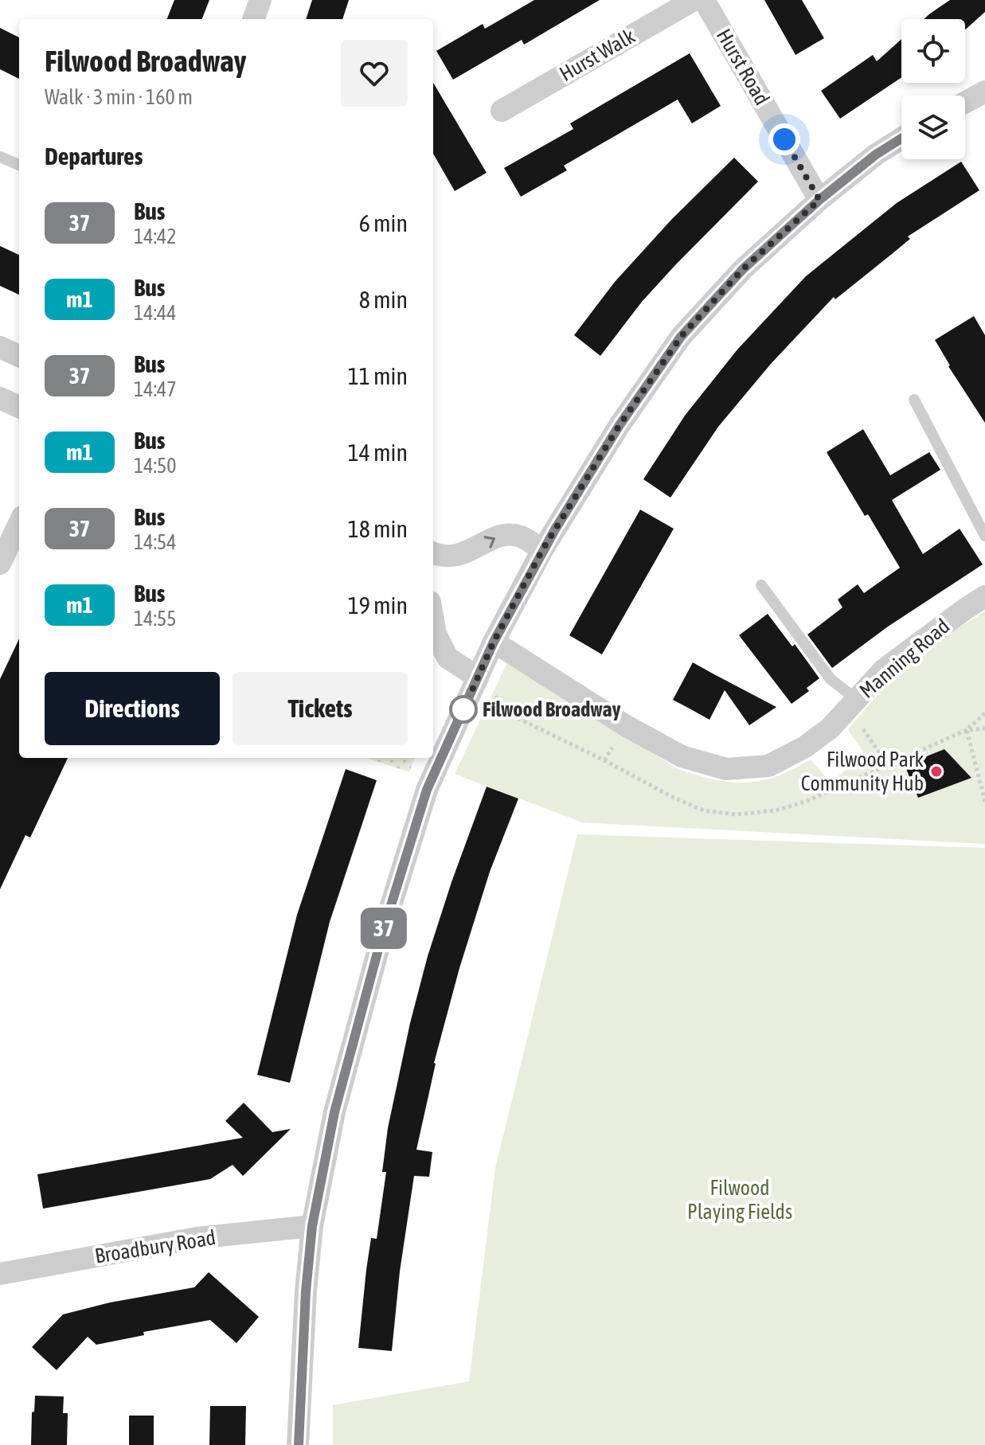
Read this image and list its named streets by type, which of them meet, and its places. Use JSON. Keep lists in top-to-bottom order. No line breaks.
{"streets":{"street":["Hurst Walk","Hurst Road","Manning Road","Broadbury Road"]},"parks":["Filwood Playing Fields"],"places":["Filwood Broadway","Filwood Park Community Hub"],"lines":["bus line 37"],"page":{"on_map":"37","heading":[["Filwood Broadway","Walk · 3 min · 160 m"],"Departures"],"list":[{"mark":"37","name":"Bus","note":"14:42","value":"6 min"},{"mark":"m1","name":"Bus","note":"14:44","value":"8 min"},{"mark":"37","name":"Bus","note":"14:47","value":"11 min"},{"mark":"m1","name":"Bus","note":"14:50","value":"14 min"},{"mark":"37","name":"Bus","note":"14:54","value":"18 min"},{"mark":"m1","name":"Bus","note":"14:55","value":"19 min"}],"buttons":["Directions","Tickets"]}}
